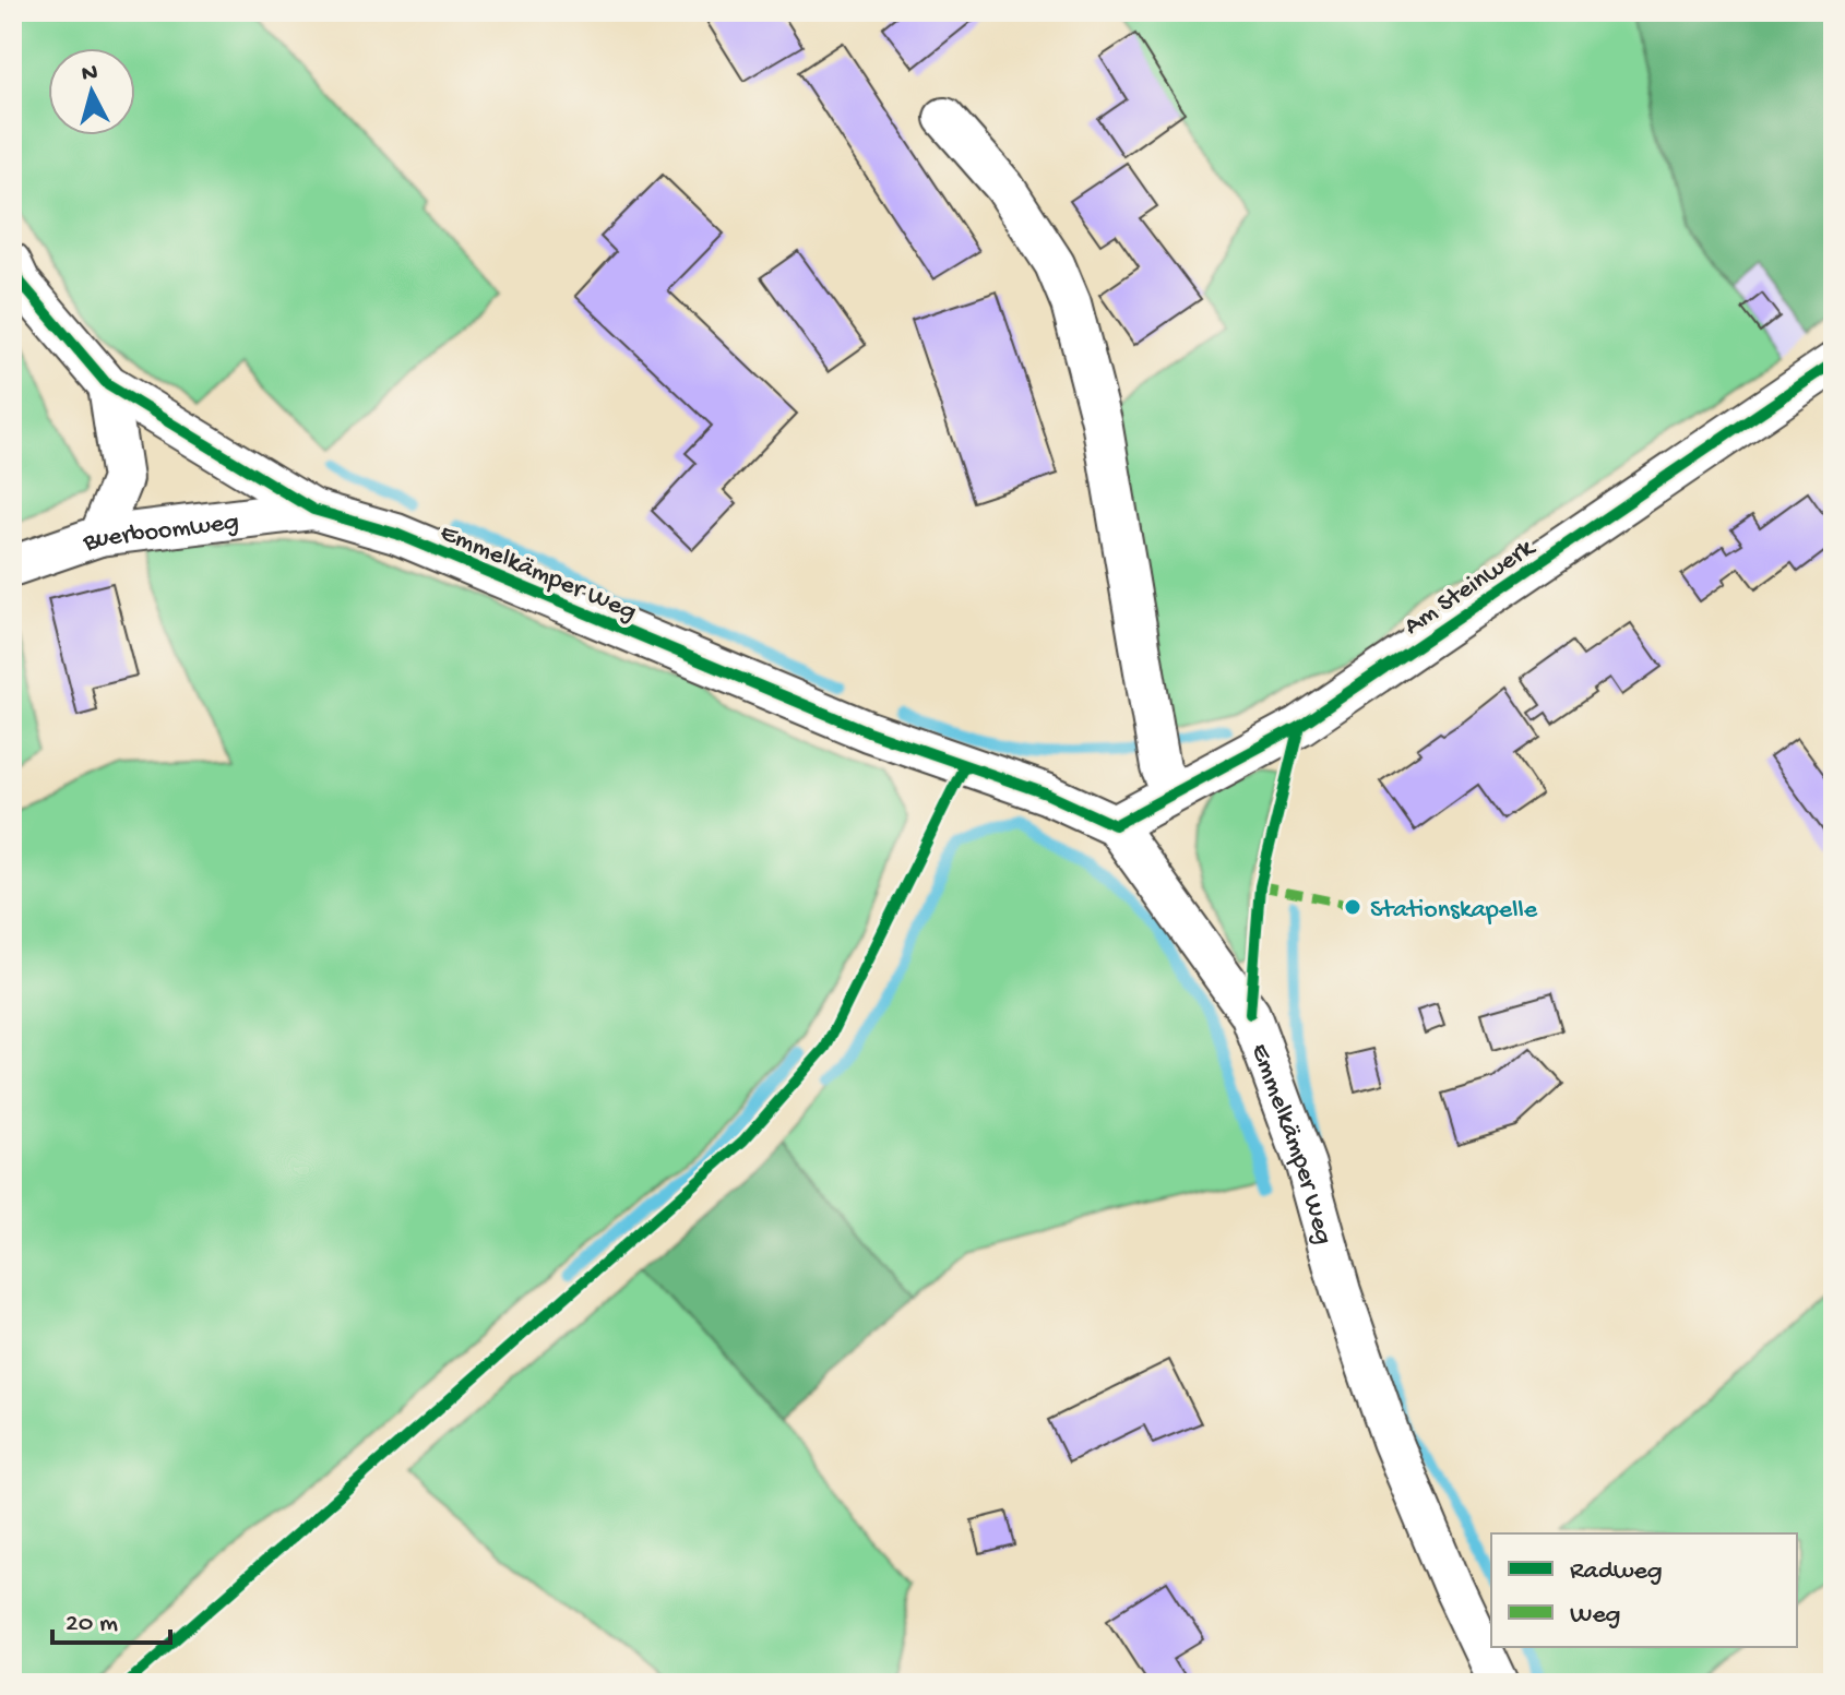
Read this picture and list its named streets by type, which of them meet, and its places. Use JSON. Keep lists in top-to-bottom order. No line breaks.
{"streets":{"street":["Buerboomweg","Emmelkämper Weg","Am Steinwerk"]},"crossings":[["Buerboomweg","Emmelkämper Weg"],["Emmelkämper Weg","Am Steinwerk"]],"places":["Stationskapelle"],"legend":["Radweg","Weg"],"scale_bar":"20 m","north":"top"}
